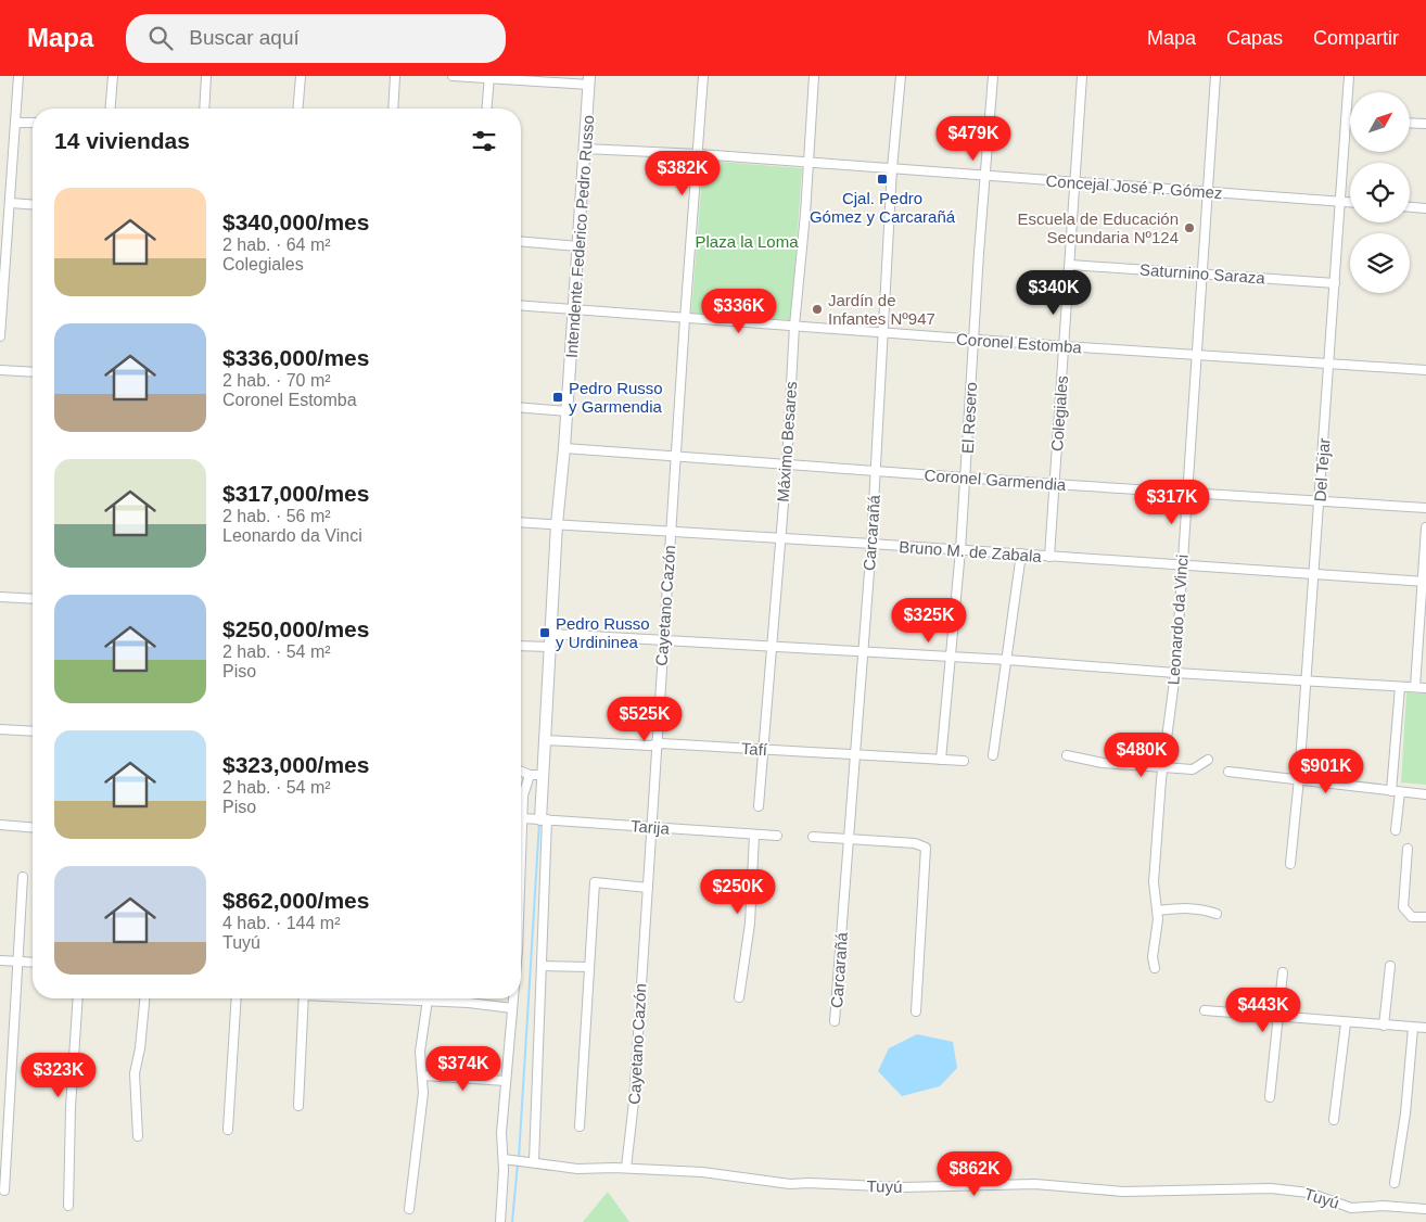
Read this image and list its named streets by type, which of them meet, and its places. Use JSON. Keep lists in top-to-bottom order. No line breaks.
{"streets":{"street":["Concejal José P. Gómez","Intendente Federico Pedro Russo","Saturnino Saraza","Coronel Estomba","Colegiales","El Resero","Máximo Besares","Del Tejar","Coronel Garmendia","Carcarañá","Bruno M. de Zabala","Cayetano Cazón","Leonardo da Vinci","Tafí","Tarija","Tuyú"]},"crossings":[["Concejal José P. Gómez","Intendente Federico Pedro Russo"],["Concejal José P. Gómez","Colegiales"],["Concejal José P. Gómez","El Resero"],["Concejal José P. Gómez","Máximo Besares"],["Concejal José P. Gómez","Del Tejar"],["Concejal José P. Gómez","Carcarañá"],["Concejal José P. Gómez","Cayetano Cazón"],["Concejal José P. Gómez","Leonardo da Vinci"],["Intendente Federico Pedro Russo","Coronel Estomba"],["Intendente Federico Pedro Russo","Coronel Garmendia"],["Intendente Federico Pedro Russo","Bruno M. de Zabala"],["Intendente Federico Pedro Russo","Tafí"],["Intendente Federico Pedro Russo","Tarija"],["Saturnino Saraza","Colegiales"],["Saturnino Saraza","Del Tejar"],["Saturnino Saraza","Leonardo da Vinci"],["Coronel Estomba","Colegiales"],["Coronel Estomba","El Resero"],["Coronel Estomba","Máximo Besares"],["Coronel Estomba","Del Tejar"],["Coronel Estomba","Carcarañá"],["Coronel Estomba","Cayetano Cazón"],["Coronel Estomba","Leonardo da Vinci"],["Colegiales","Coronel Garmendia"],["Colegiales","Bruno M. de Zabala"],["El Resero","Coronel Garmendia"],["El Resero","Bruno M. de Zabala"],["El Resero","Tafí"],["Máximo Besares","Coronel Garmendia"],["Máximo Besares","Bruno M. de Zabala"],["Máximo Besares","Tafí"],["Del Tejar","Coronel Garmendia"],["Del Tejar","Bruno M. de Zabala"],["Coronel Garmendia","Carcarañá"],["Coronel Garmendia","Cayetano Cazón"],["Coronel Garmendia","Leonardo da Vinci"],["Carcarañá","Bruno M. de Zabala"],["Carcarañá","Tafí"],["Bruno M. de Zabala","Cayetano Cazón"],["Bruno M. de Zabala","Leonardo da Vinci"],["Cayetano Cazón","Tafí"],["Cayetano Cazón","Tarija"],["Cayetano Cazón","Tuyú"]],"parks":["Plaza la Loma"],"places":{"transit":["Cjal. Pedro Gómez y Carcarañá","Pedro Russo y Garmendia","Pedro Russo y Urdininea"],"other":["Escuela de Educación Secundaria Nº124","Jardín de Infantes Nº947"]},"north":"top right","page":{"header":"Mapa","search":"Buscar aquí","nav":["Mapa","Capas","Compartir"],"heading":"14 viviendas","price":["$479K","$382K","$340K","$336K","$317K","$325K","$525K","$480K","$901K","$250K","$443K","$374K","$323K","$862K"],"list":[{"name":"$340,000/mes","note":"2 hab. · 64 m² · Colegiales"},{"name":"$336,000/mes","note":"2 hab. · 70 m² · Coronel Estomba"},{"name":"$317,000/mes","note":"2 hab. · 56 m² · Leonardo da Vinci"},{"name":"$250,000/mes","note":"2 hab. · 54 m² · Piso"},{"name":"$323,000/mes","note":"2 hab. · 54 m² · Piso"},{"name":"$862,000/mes","note":"4 hab. · 144 m² · Tuyú"}]}}
